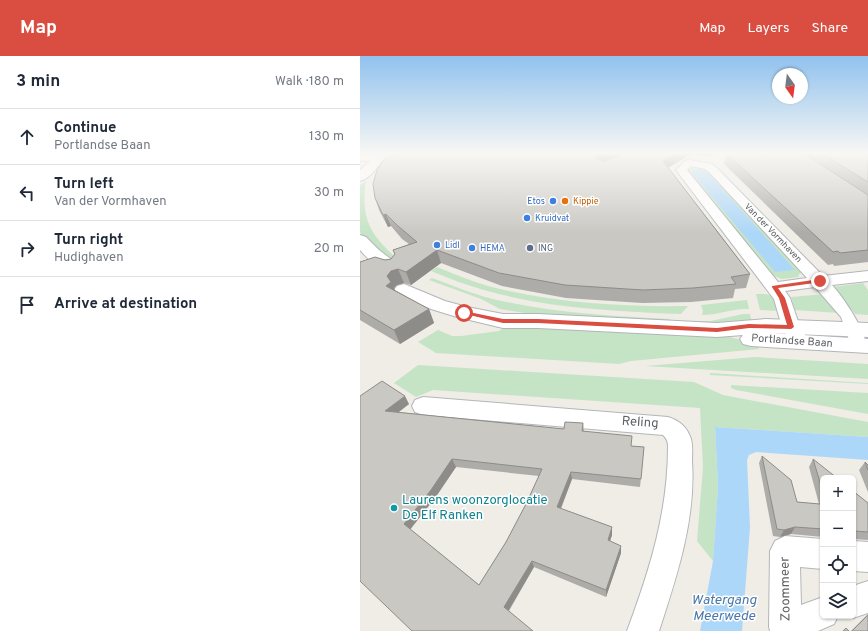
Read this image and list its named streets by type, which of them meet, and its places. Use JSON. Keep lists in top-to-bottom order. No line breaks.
{"streets":{"street":["Van der Vormhaven","Portlandse Baan","Reling","Zoommeer"]},"crossings":[["Van der Vormhaven","Portlandse Baan"]],"water":["Watergang Meerwede"],"places":["Etos","Kippie","Kruidvat","Lidl","HEMA","ING","Laurens woonzorglocatie De Elf Ranken"],"north":"bottom","page":{"header":"Map","nav":["Map","Layers","Share"],"heading":["3 min","Walk · 180 m"],"list":[["Continue","Portlandse Baan","130 m"],["Turn left","Van der Vormhaven","30 m"],["Turn right","Hudighaven","20 m"],"Arrive at destination"],"map_buttons":["+","−"]}}
